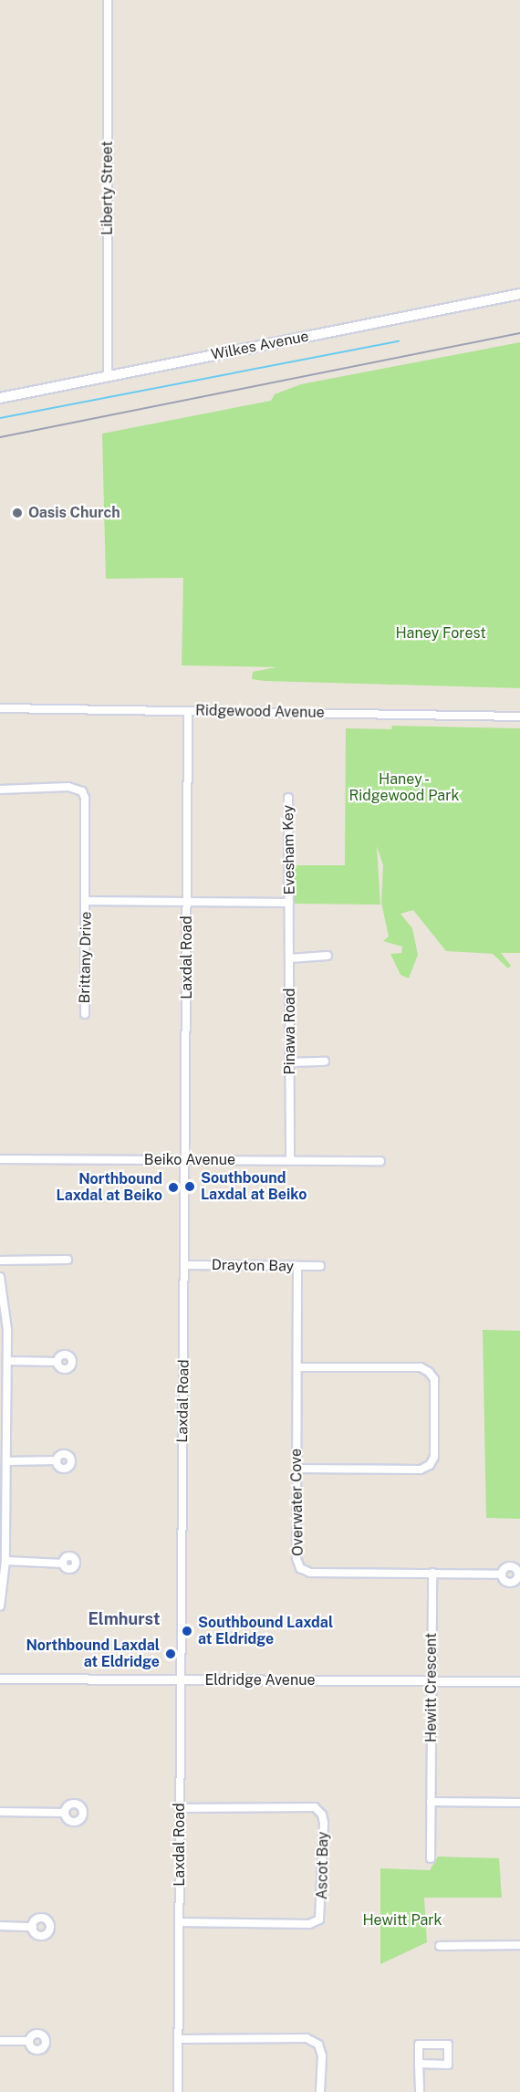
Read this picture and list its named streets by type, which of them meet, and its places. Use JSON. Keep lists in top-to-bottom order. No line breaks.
{"streets":{"main road":["Wilkes Avenue"],"street":["Liberty Street","Ridgewood Avenue","Evesham Key","Brittany Drive","Laxdal Road","Pinawa Road","Beiko Avenue","Drayton Bay","Overwater Cove","Eldridge Avenue","Hewitt Crescent","Ascot Bay"]},"crossings":[["Liberty Street","Wilkes Avenue"],["Ridgewood Avenue","Laxdal Road"],["Evesham Key","Brittany Drive"],["Evesham Key","Pinawa Road"],["Brittany Drive","Laxdal Road"],["Brittany Drive","Pinawa Road"],["Laxdal Road","Beiko Avenue"],["Laxdal Road","Drayton Bay"],["Laxdal Road","Eldridge Avenue"],["Laxdal Road","Ascot Bay"],["Pinawa Road","Beiko Avenue"],["Drayton Bay","Overwater Cove"],["Overwater Cove","Hewitt Crescent"],["Eldridge Avenue","Hewitt Crescent"]],"districts":["Elmhurst"],"parks":["Haney Forest","Haney - Ridgewood Park","Hewitt Park"],"places":["Oasis Church","Southbound Laxdal at Beiko","Northbound Laxdal at Beiko","Southbound Laxdal at Eldridge","Northbound Laxdal at Eldridge"]}
